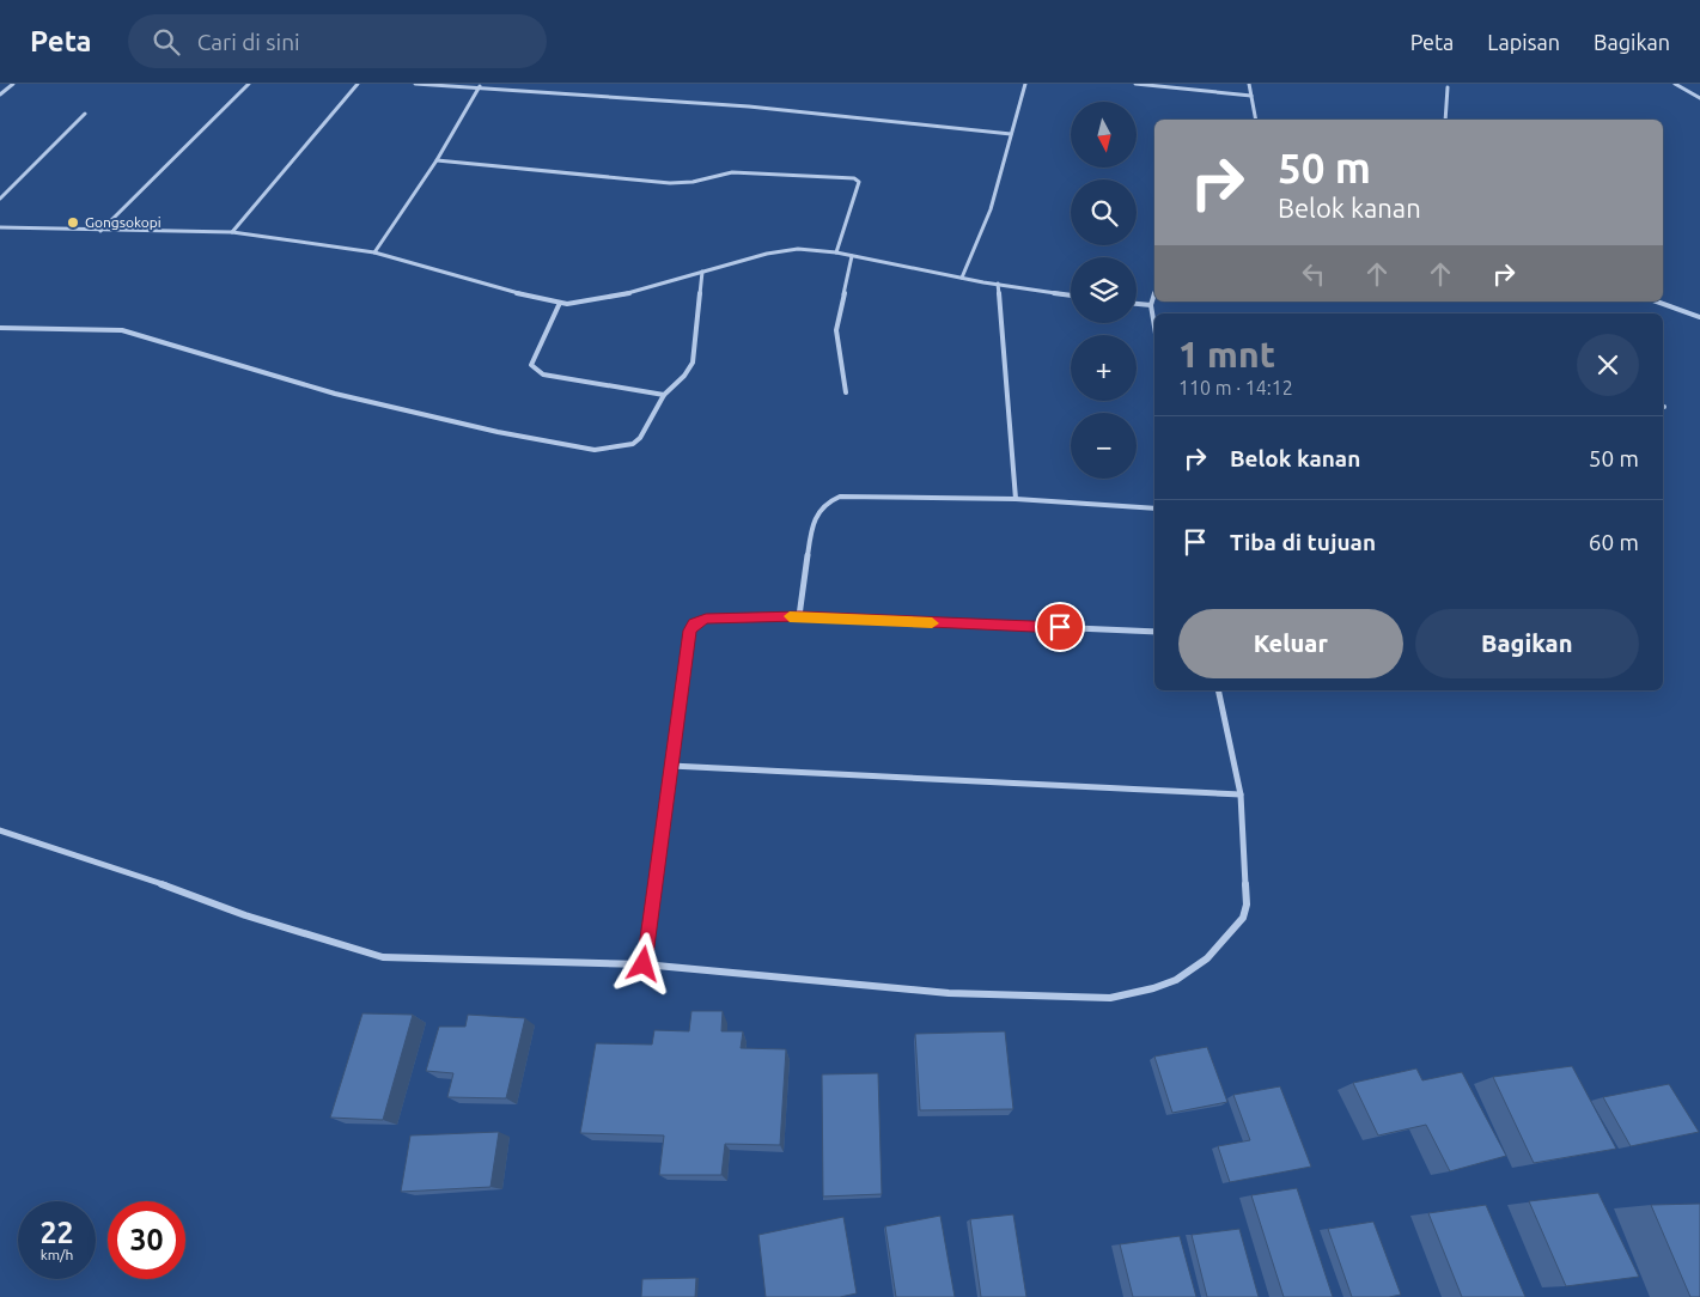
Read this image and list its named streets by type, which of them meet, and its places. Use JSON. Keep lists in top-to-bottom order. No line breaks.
{"places":["Gongsokopi"],"north":"bottom","page":{"header":"Peta","search":"Cari di sini","nav":["Peta","Lapisan","Bagikan"],"map_buttons":["+","−"],"turn":["50 m","Belok kanan"],"heading":["1 mnt","110 m · 14:12"],"list":[{"name":"Belok kanan","value":"50 m"},{"name":"Tiba di tujuan","value":"60 m"}],"buttons":["Keluar","Bagikan"],"speed":"22 km/h","limit":"30"}}
